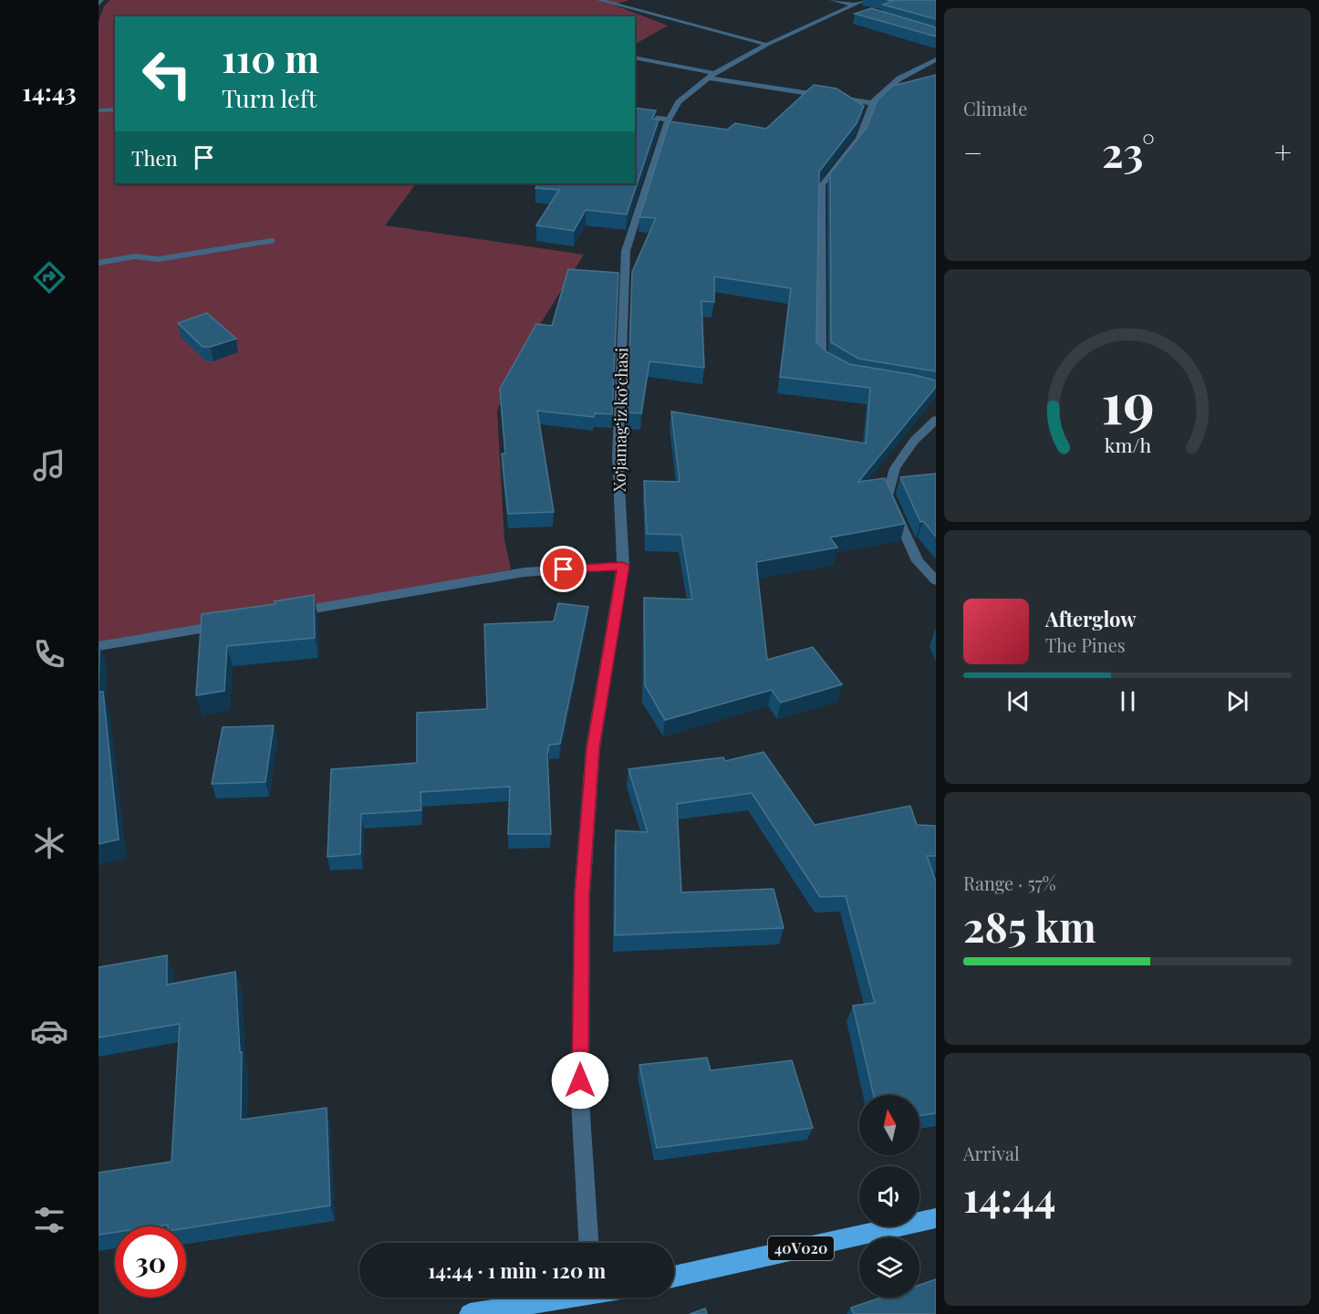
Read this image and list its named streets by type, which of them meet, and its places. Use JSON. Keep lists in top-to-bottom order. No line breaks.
{"streets":{"main road":["40V020"],"street":["Xoʻjamagʻiz koʻchasi"]},"north":"top","page":{"tabs":"14:43","tile":["Climate",["Range · 57%","285 km"],["Arrival","14:44"]],"turn":["110 m","Turn left"],"heat":["−","23°","+"],"then":"Then","song":["Afterglow","The Pines"],"limit":"30","trip":"14:44 · 1 min · 120 m","gauge":["19","km/h"]}}
